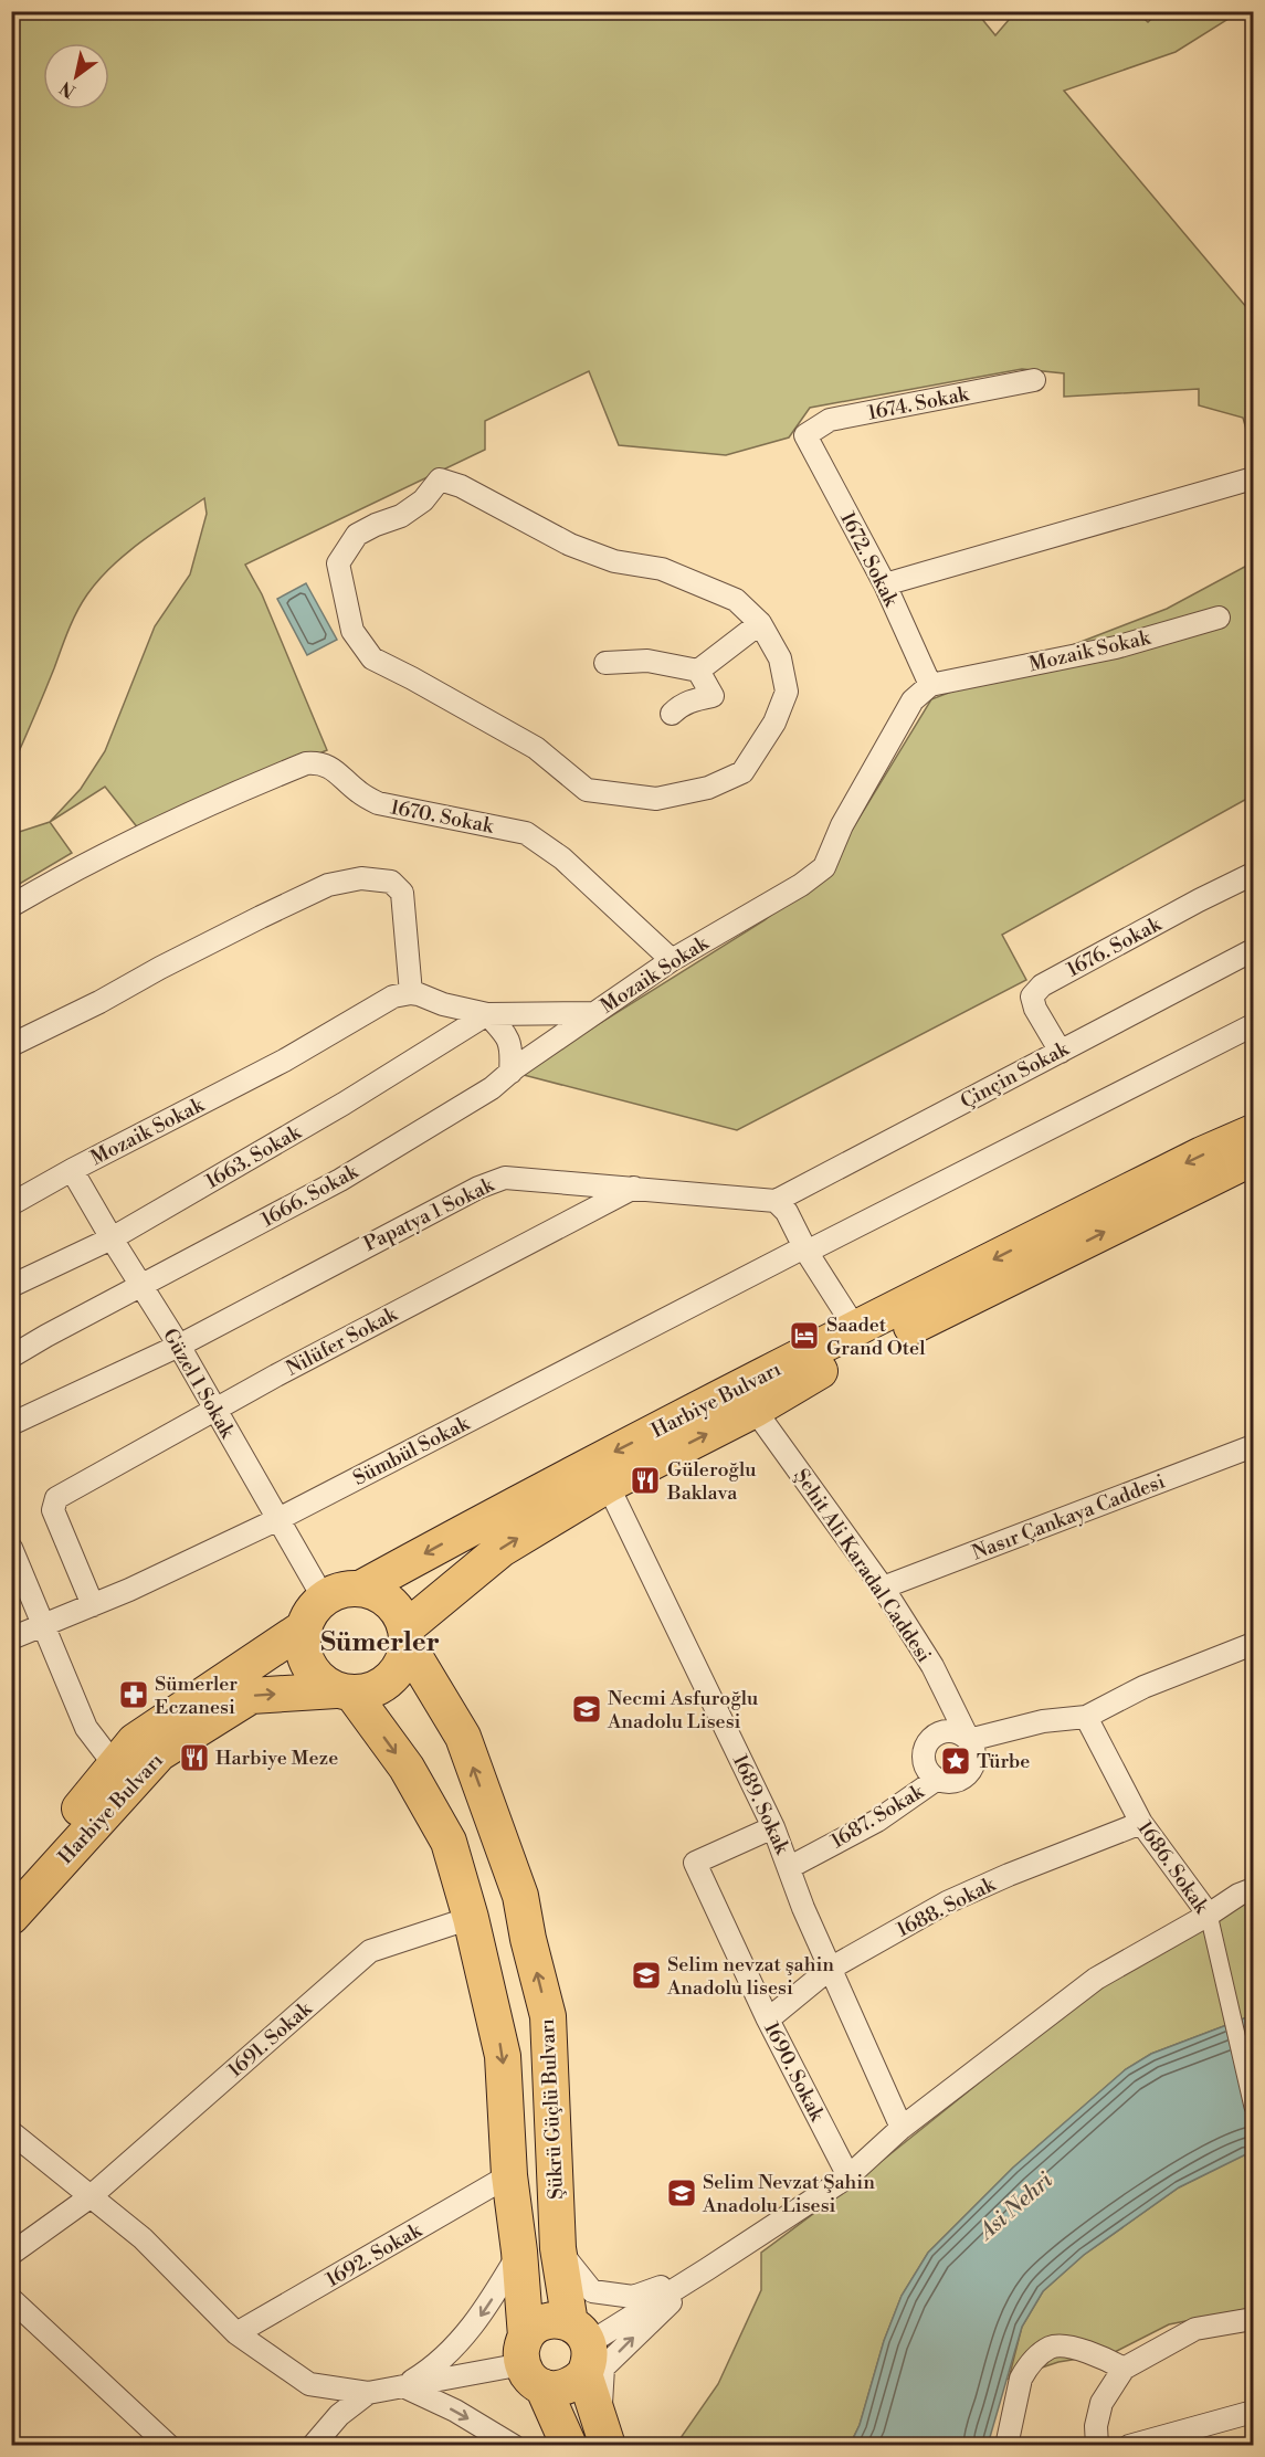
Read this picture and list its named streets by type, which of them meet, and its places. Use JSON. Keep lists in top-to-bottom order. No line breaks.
{"streets":{"main road":["Harbiye Bulvarı","Şükrü Güçlü Bulvarı"],"street":["1674. Sokak","1672. Sokak","Mozaik Sokak","1670. Sokak","1676. Sokak","Çinçin Sokak","1663. Sokak","1666. Sokak","Papatya 1 Sokak","Nilüfer Sokak","Güzel 1 Sokak","Sümbül Sokak","Nasır Çankaya Caddesi","Şehit Ali Karadal Caddesi","1689. Sokak","1687. Sokak","1686. Sokak","1688. Sokak","1691. Sokak","1690. Sokak","1692. Sokak"]},"crossings":[["1674. Sokak","1672. Sokak"],["1672. Sokak","Mozaik Sokak"],["Mozaik Sokak","1670. Sokak"],["Mozaik Sokak","1663. Sokak"],["Mozaik Sokak","1666. Sokak"],["Mozaik Sokak","Güzel 1 Sokak"],["1676. Sokak","Çinçin Sokak"],["Çinçin Sokak","Papatya 1 Sokak"],["1663. Sokak","Güzel 1 Sokak"],["1666. Sokak","Güzel 1 Sokak"],["Papatya 1 Sokak","Nilüfer Sokak"],["Papatya 1 Sokak","Güzel 1 Sokak"],["Nilüfer Sokak","Güzel 1 Sokak"],["Nilüfer Sokak","Sümbül Sokak"],["Güzel 1 Sokak","Harbiye Bulvarı"],["Güzel 1 Sokak","Sümbül Sokak"],["Güzel 1 Sokak","Şükrü Güçlü Bulvarı"],["Harbiye Bulvarı","Şehit Ali Karadal Caddesi"],["Harbiye Bulvarı","1689. Sokak"],["Harbiye Bulvarı","Şükrü Güçlü Bulvarı"],["Nasır Çankaya Caddesi","Şehit Ali Karadal Caddesi"],["Şehit Ali Karadal Caddesi","1687. Sokak"],["1689. Sokak","1687. Sokak"],["1689. Sokak","1688. Sokak"],["1689. Sokak","1690. Sokak"],["1686. Sokak","1688. Sokak"],["1688. Sokak","1690. Sokak"]],"districts":["Sümerler"],"water":["Asi Nehri"],"places":{"hotel":["Saadet Grand Otel"],"restaurant":["Güleroğlu Baklava","Harbiye Meze"],"pharmacy":["Sümerler Eczanesi"],"school or university":["Necmi Asfuroğlu Anadolu Lisesi","Selim nevzat şahin Anadolu lisesi","Selim Nevzat Şahin Anadolu Lisesi"],"place":["Türbe"]},"north":"bottom left"}
